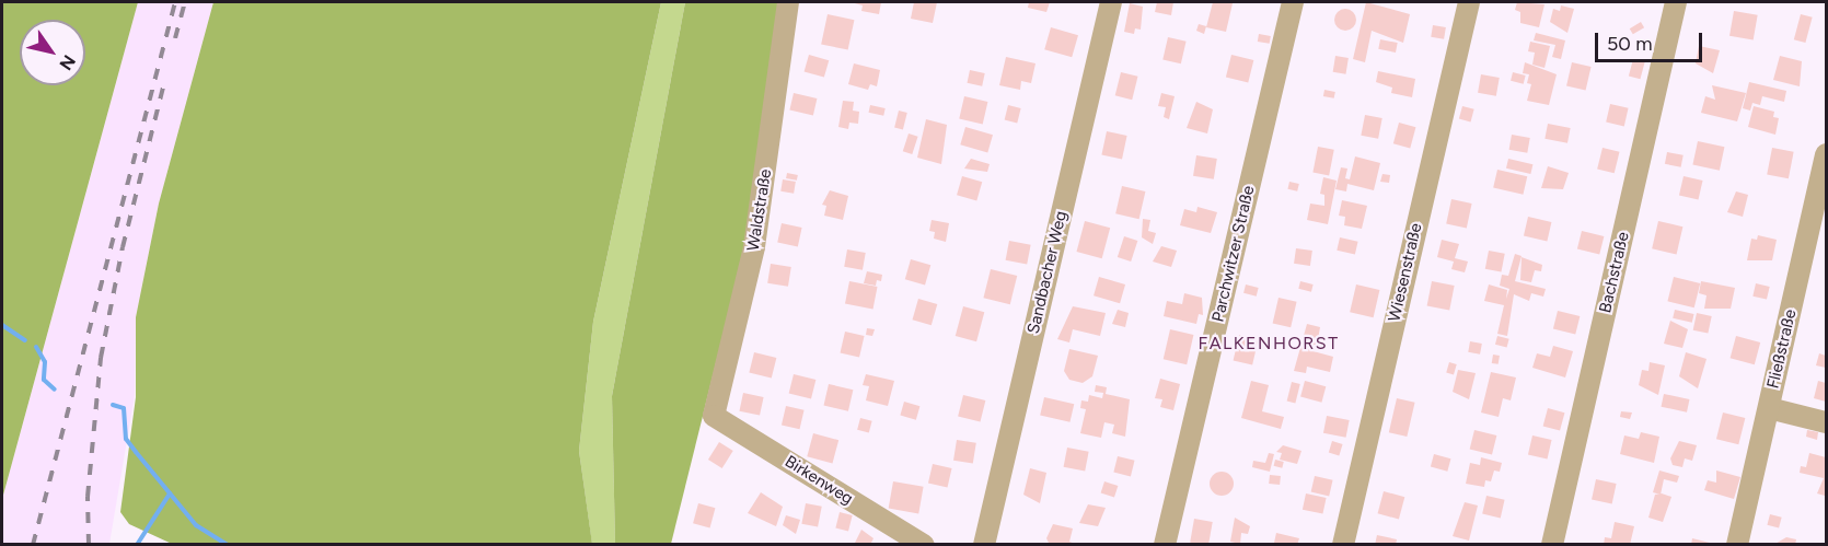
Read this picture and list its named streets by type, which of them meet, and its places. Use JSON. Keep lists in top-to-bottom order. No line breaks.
{"streets":{"street":["Waldstraße","Parchwitzer Straße","Sandbacher Weg","Wiesenstraße","Bachstraße","Fließstraße","Birkenweg"]},"crossings":[["Waldstraße","Birkenweg"]],"districts":["FALKENHORST"],"scale_bar":"50 m","north":"bottom right"}
